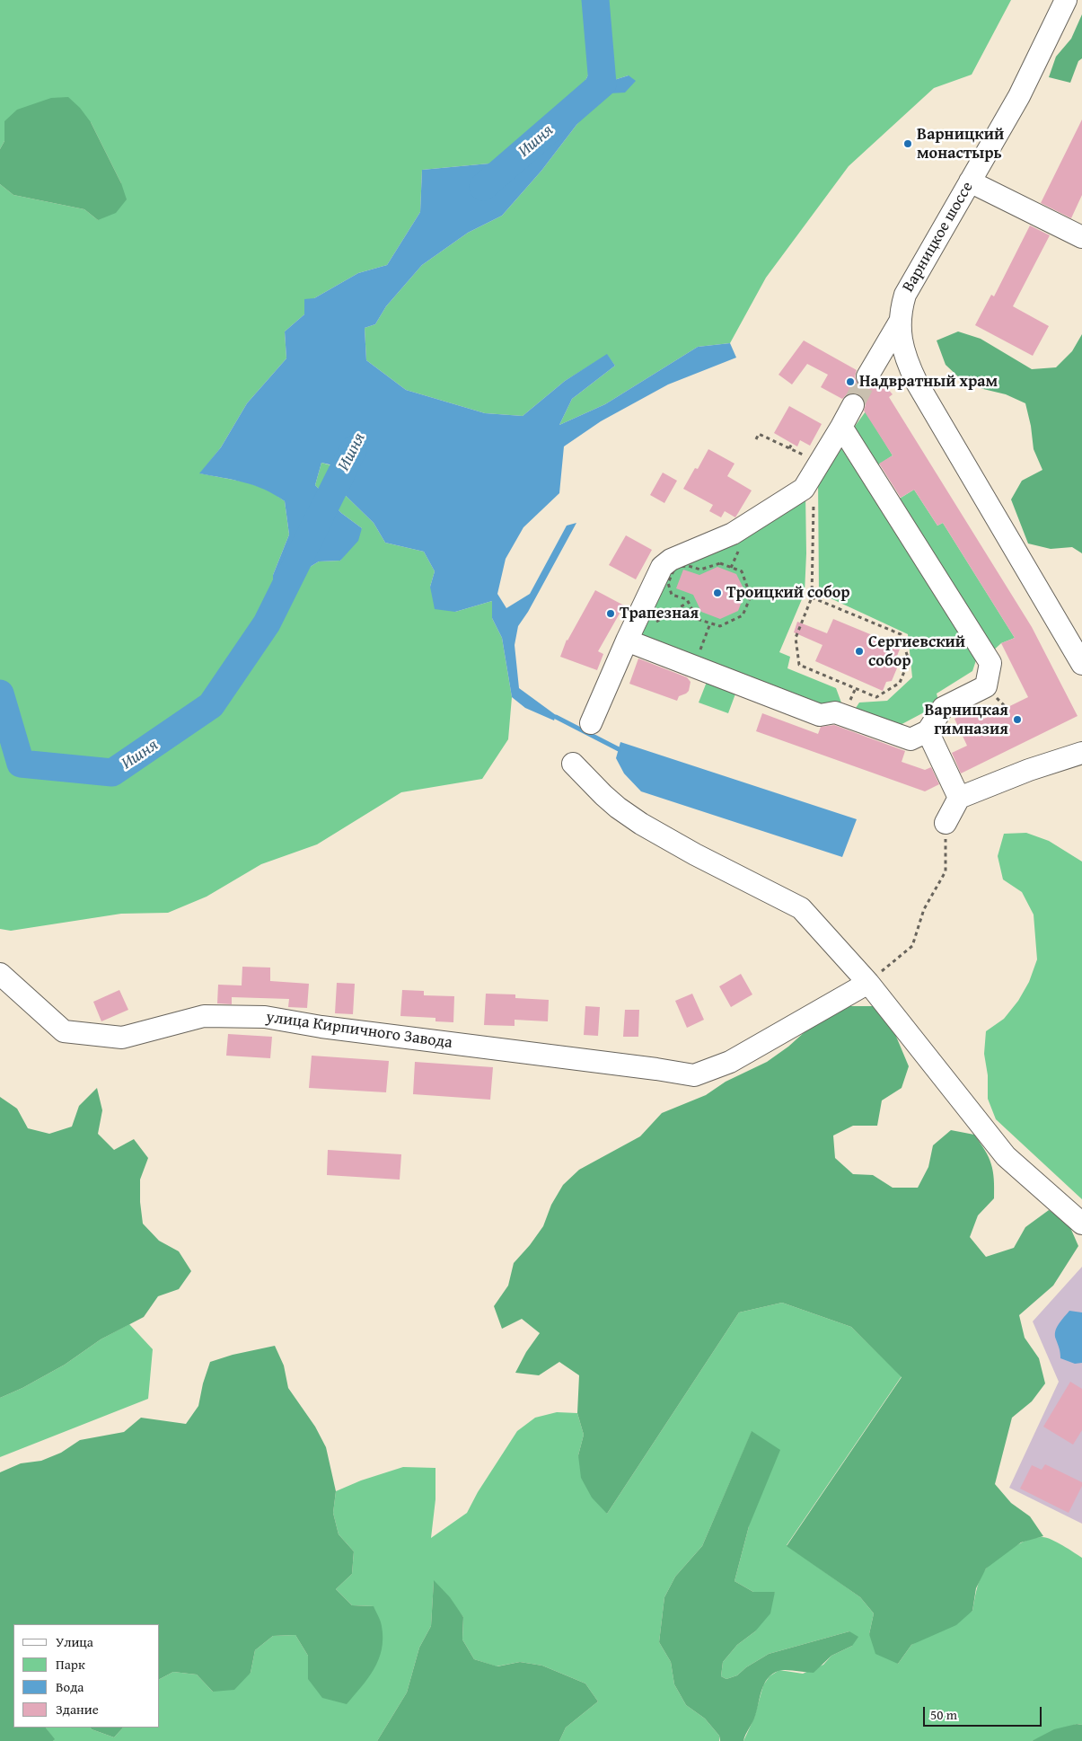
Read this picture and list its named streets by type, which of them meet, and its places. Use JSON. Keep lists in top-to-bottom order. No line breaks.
{"streets":{"street":["Варницкое шоссе","улица Кирпичного Завода"]},"water":["Ишня"],"places":["Варницкий монастырь","Надвратный храм","Троицкий собор","Трапезная","Сергиевский собор","Варницкая гимназия"],"legend":["Улица","Парк","Вода","Здание"],"scale_bar":"50 m"}
